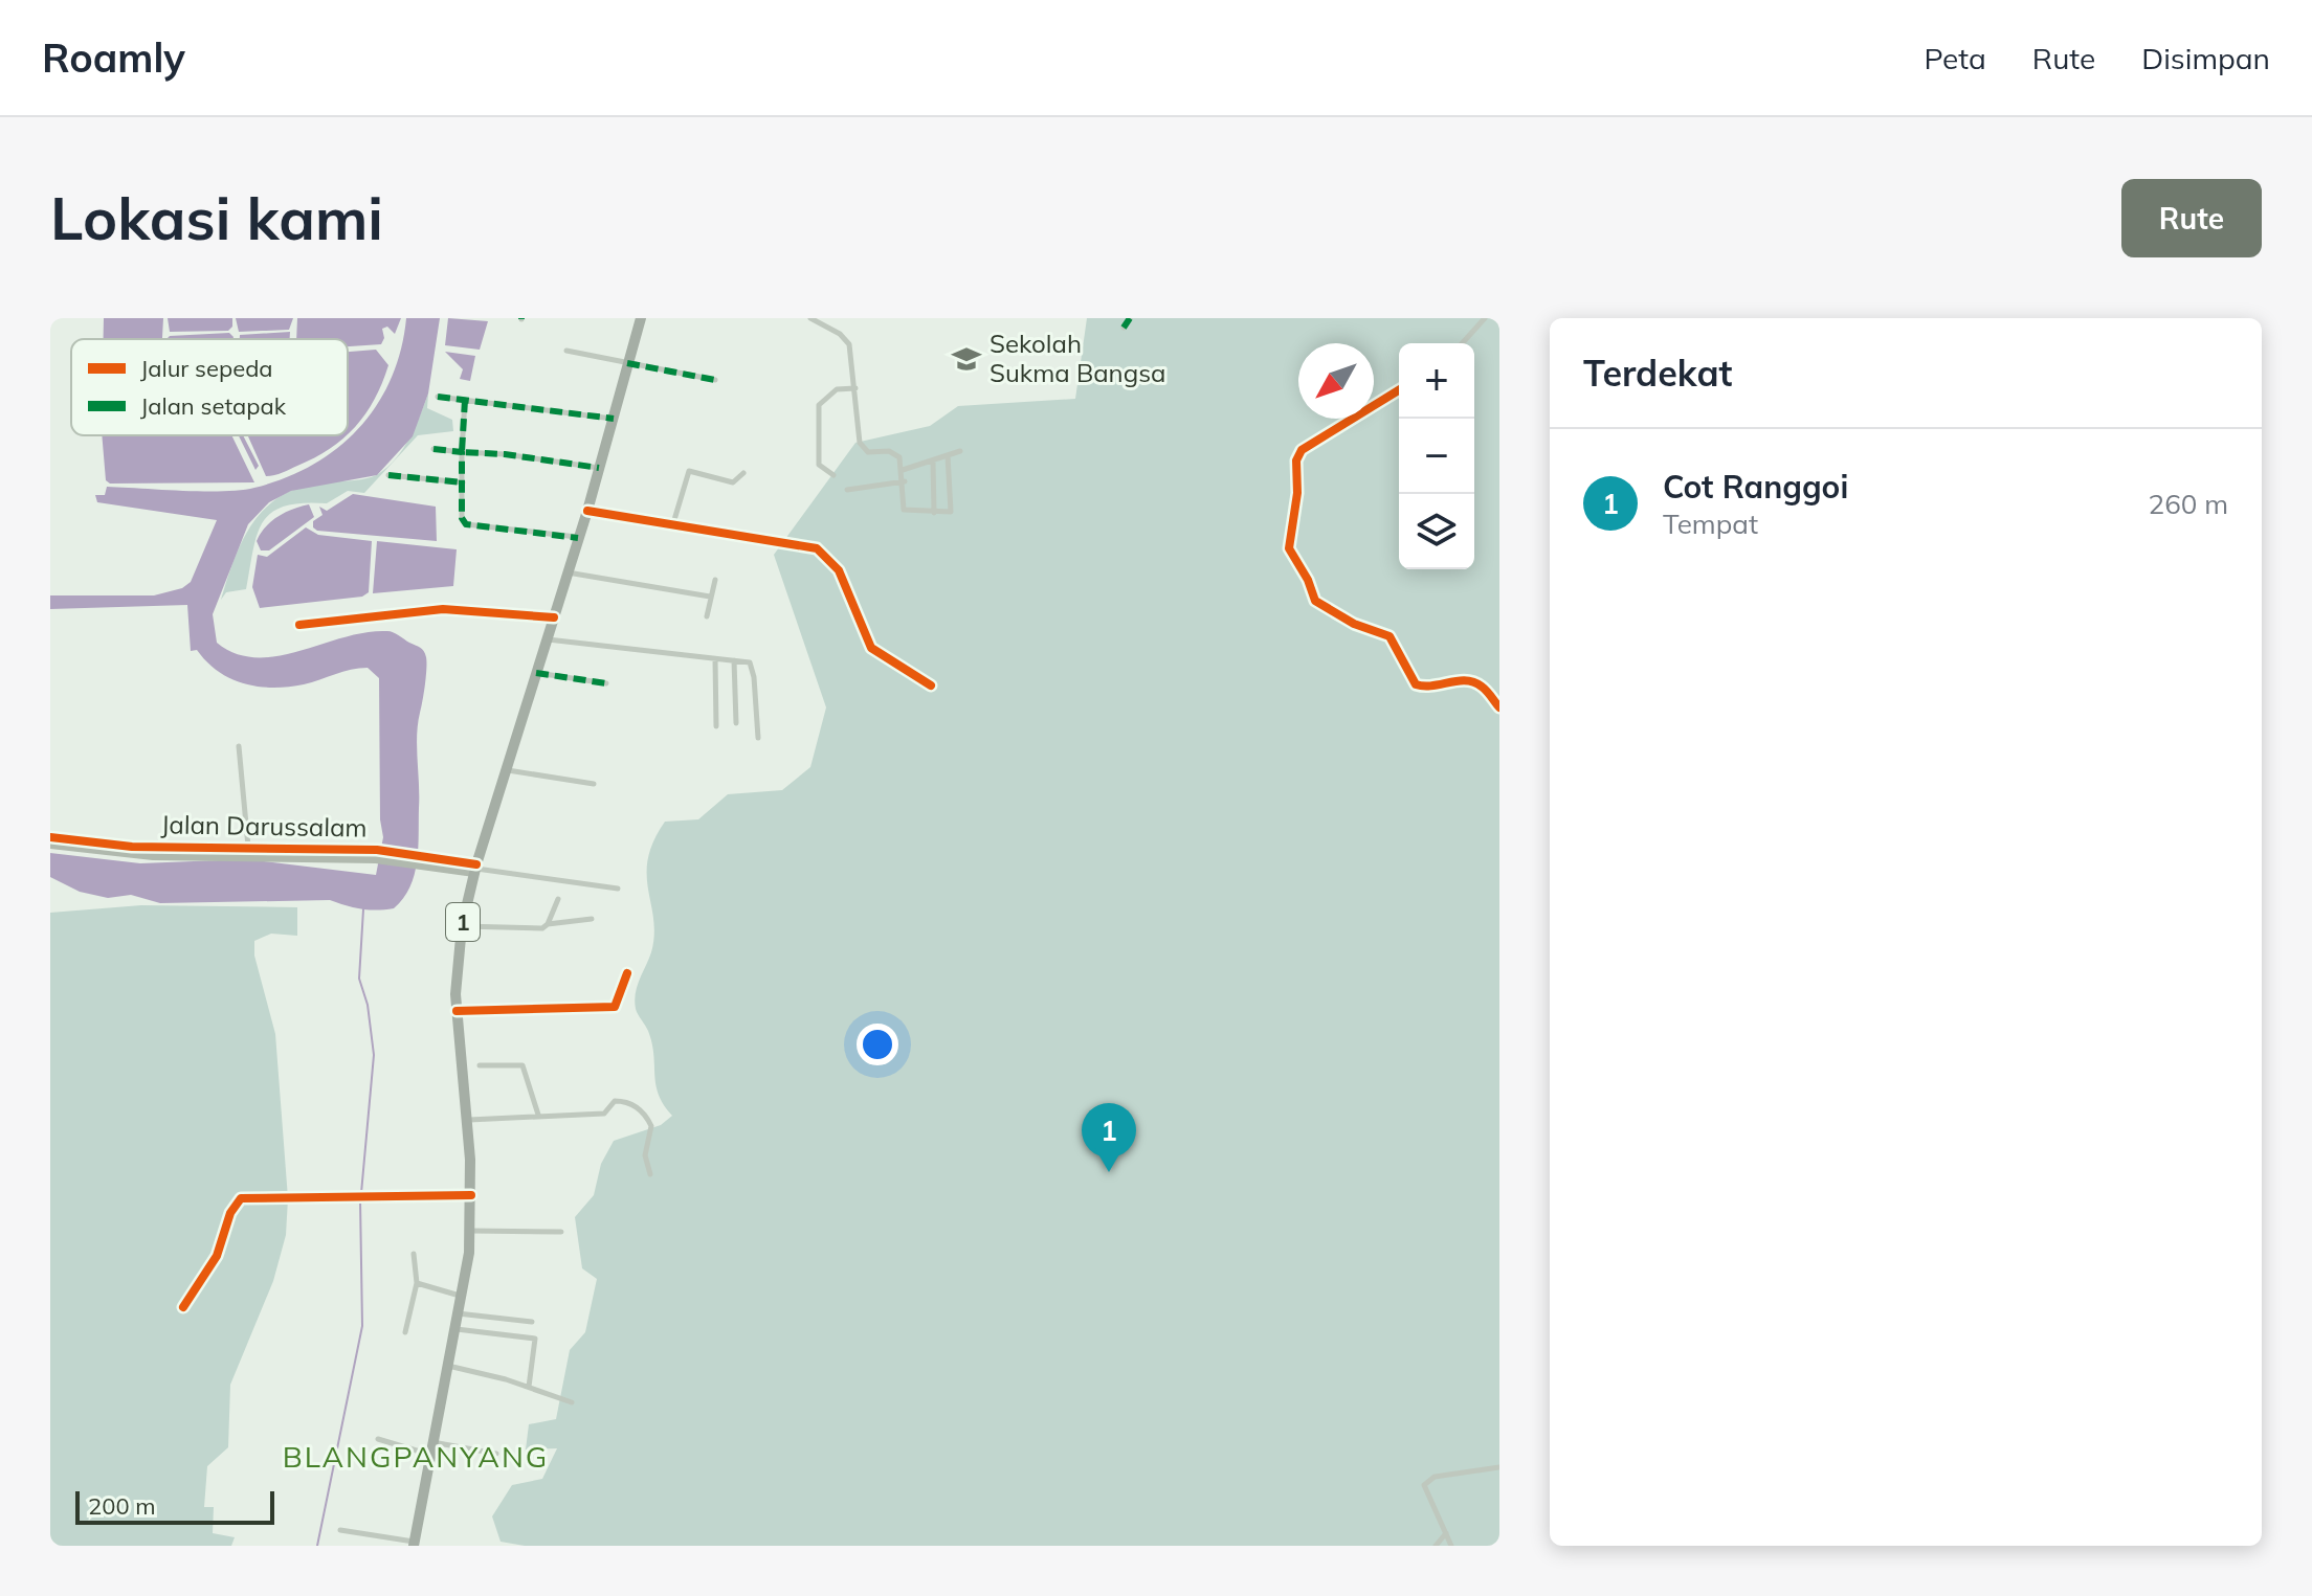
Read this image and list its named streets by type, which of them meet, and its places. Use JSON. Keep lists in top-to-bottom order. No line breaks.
{"streets":{"highway":["1"],"street":["Jalan Darussalam"]},"crossings":[["Jalan Darussalam","1"]],"districts":["BLANGPANYANG"],"places":{"school or university":["Sekolah Sukma Bangsa"]},"legend":["Jalur sepeda","Jalan setapak"],"scale_bar":"200 m","north":"bottom left","page":{"header":"Roamly","nav":["Peta","Rute","Disimpan"],"buttons":"Rute","title":"Lokasi kami","heading":"Terdekat","map_buttons":["+","−"],"list":[{"mark":"1","name":"Cot Ranggoi","note":"Tempat","value":"260 m"}],"pins":"1","scale":"200 m"}}
